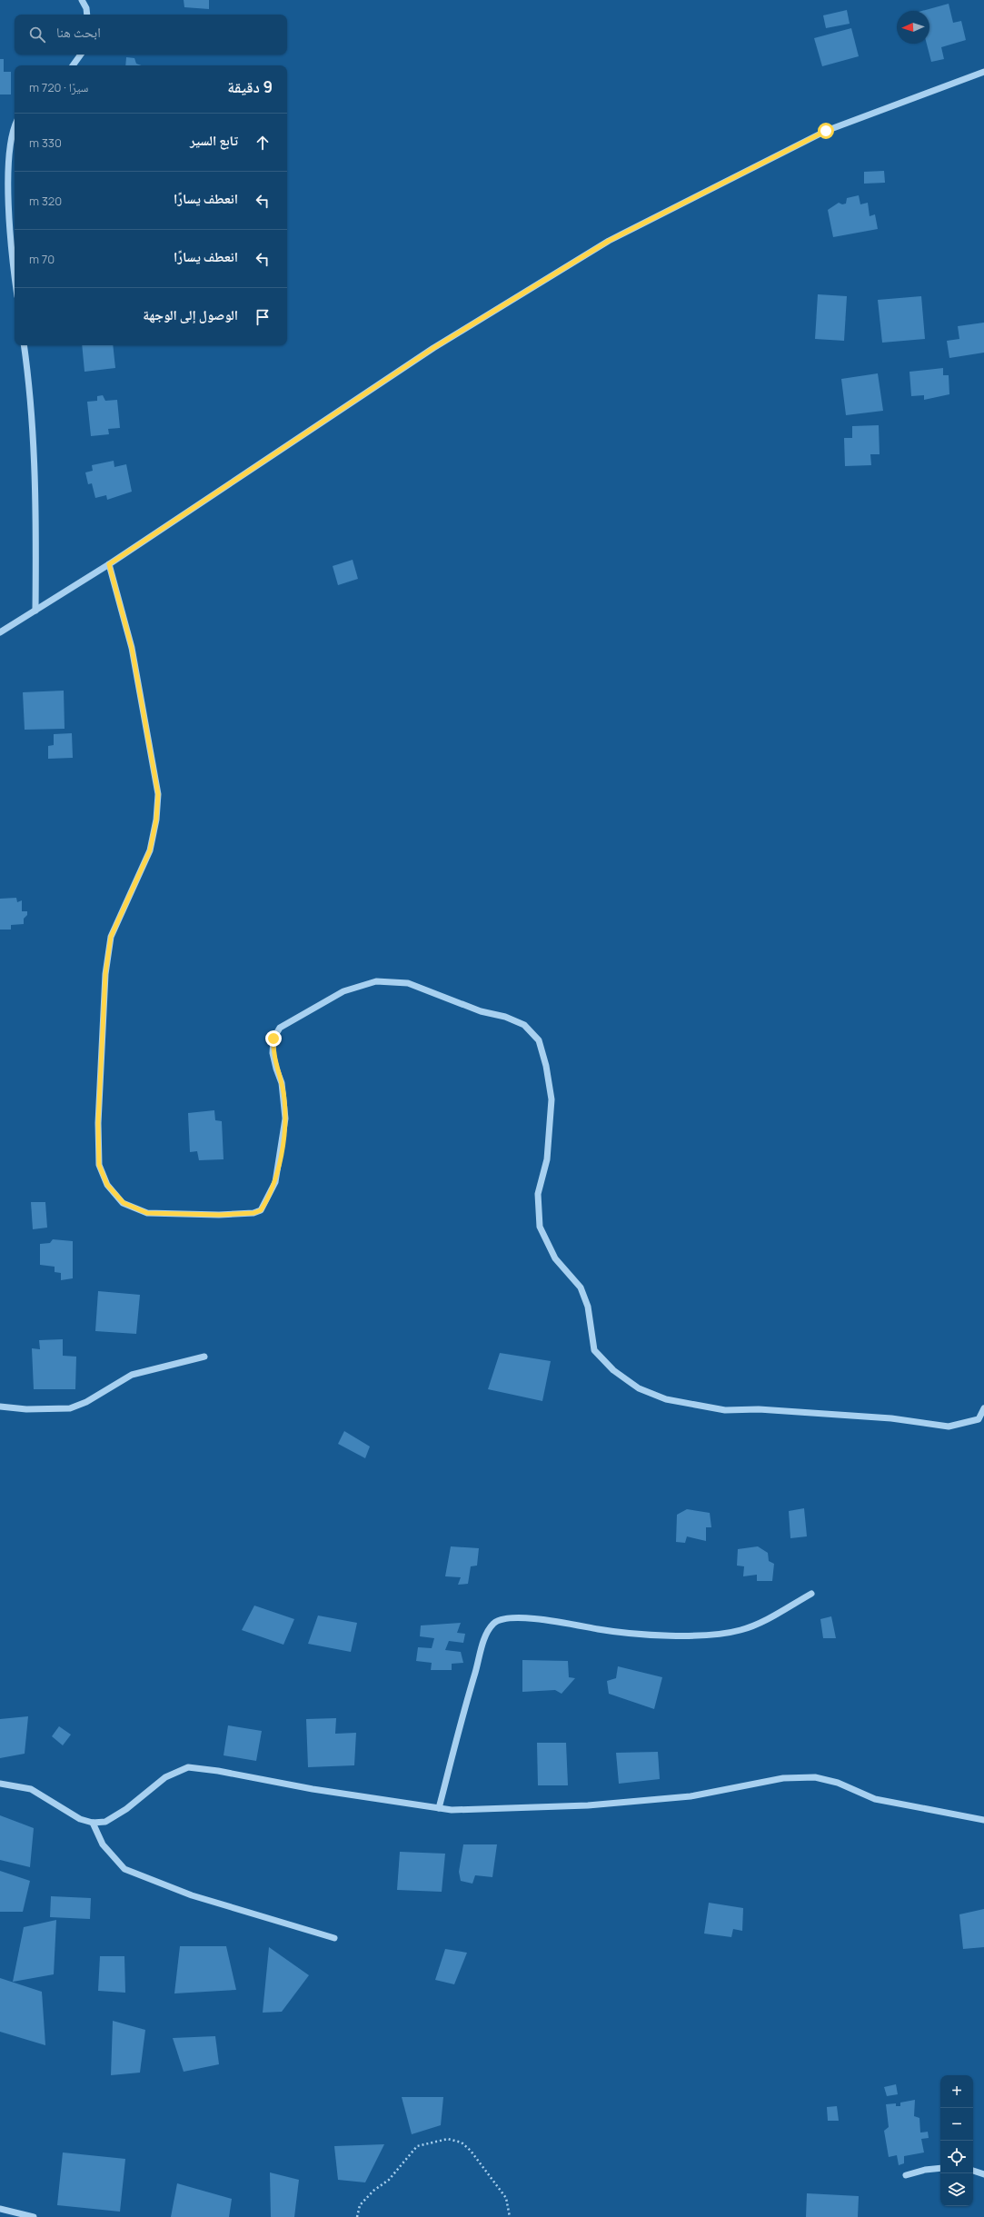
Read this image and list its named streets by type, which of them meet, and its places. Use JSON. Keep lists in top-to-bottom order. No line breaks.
{"north":"left","page":{"search":"ابحث هنا","heading":["9 دقيقة","سيرًا · 720 m"],"list":[["تابع السير","330 m"],["انعطف يسارًا","320 m"],["انعطف يسارًا","70 m"],"الوصول إلى الوجهة"],"map_buttons":["+","−"]}}
